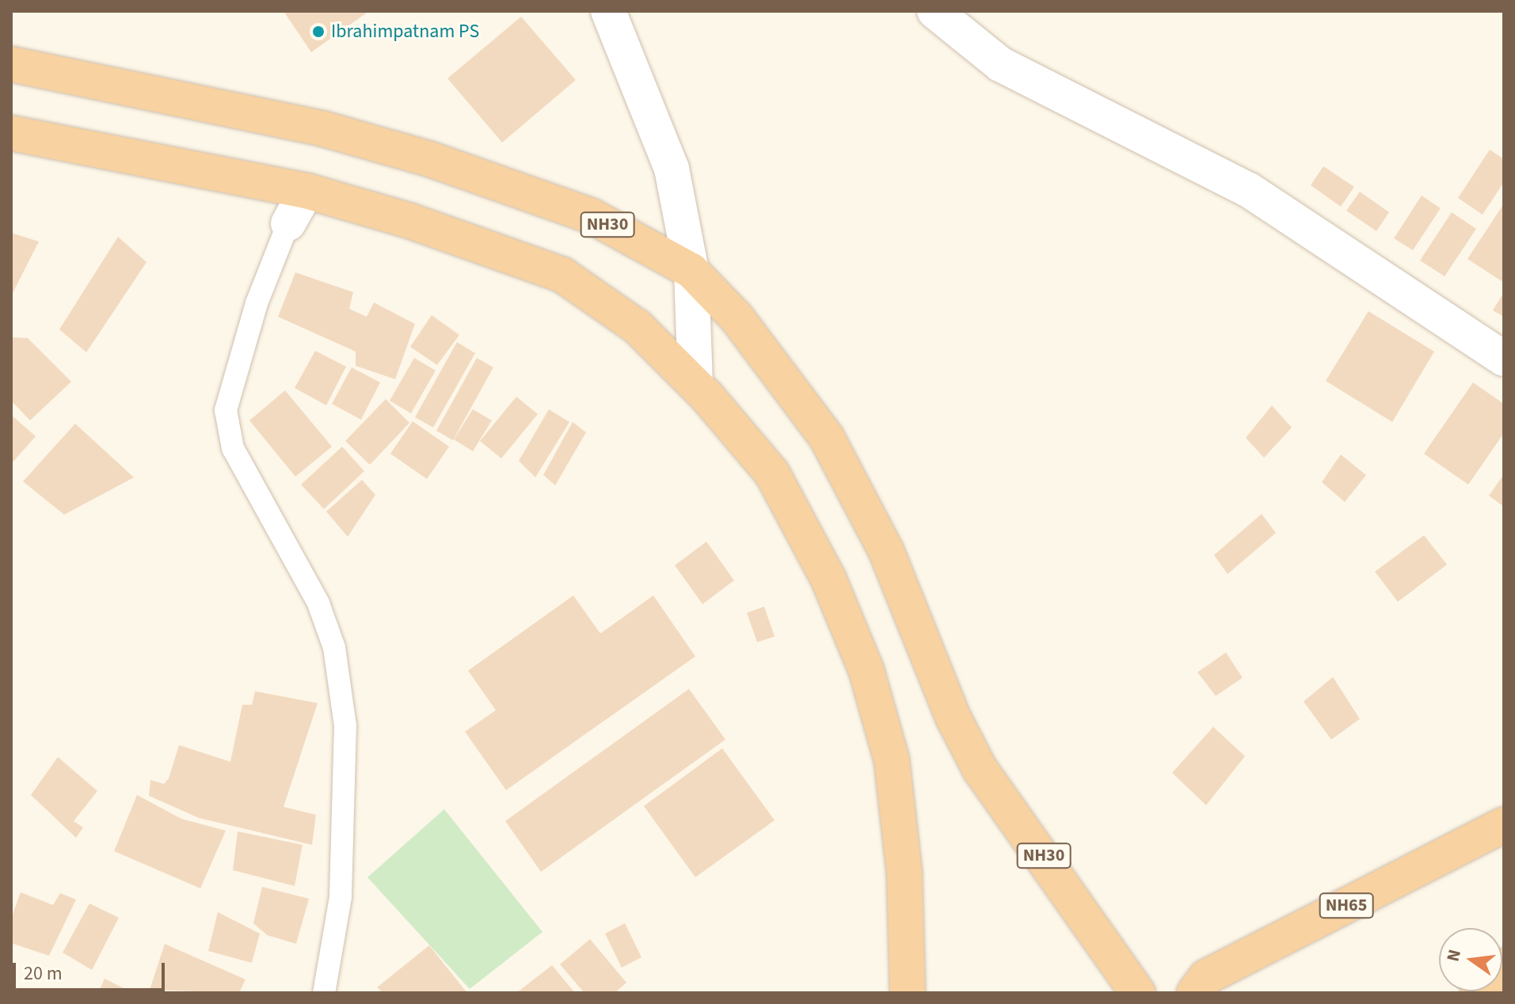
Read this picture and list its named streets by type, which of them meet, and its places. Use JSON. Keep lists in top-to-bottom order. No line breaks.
{"streets":{"highway":["NH30","NH65"]},"places":["Ibrahimpatnam PS"],"scale_bar":"20 m","north":"left"}
